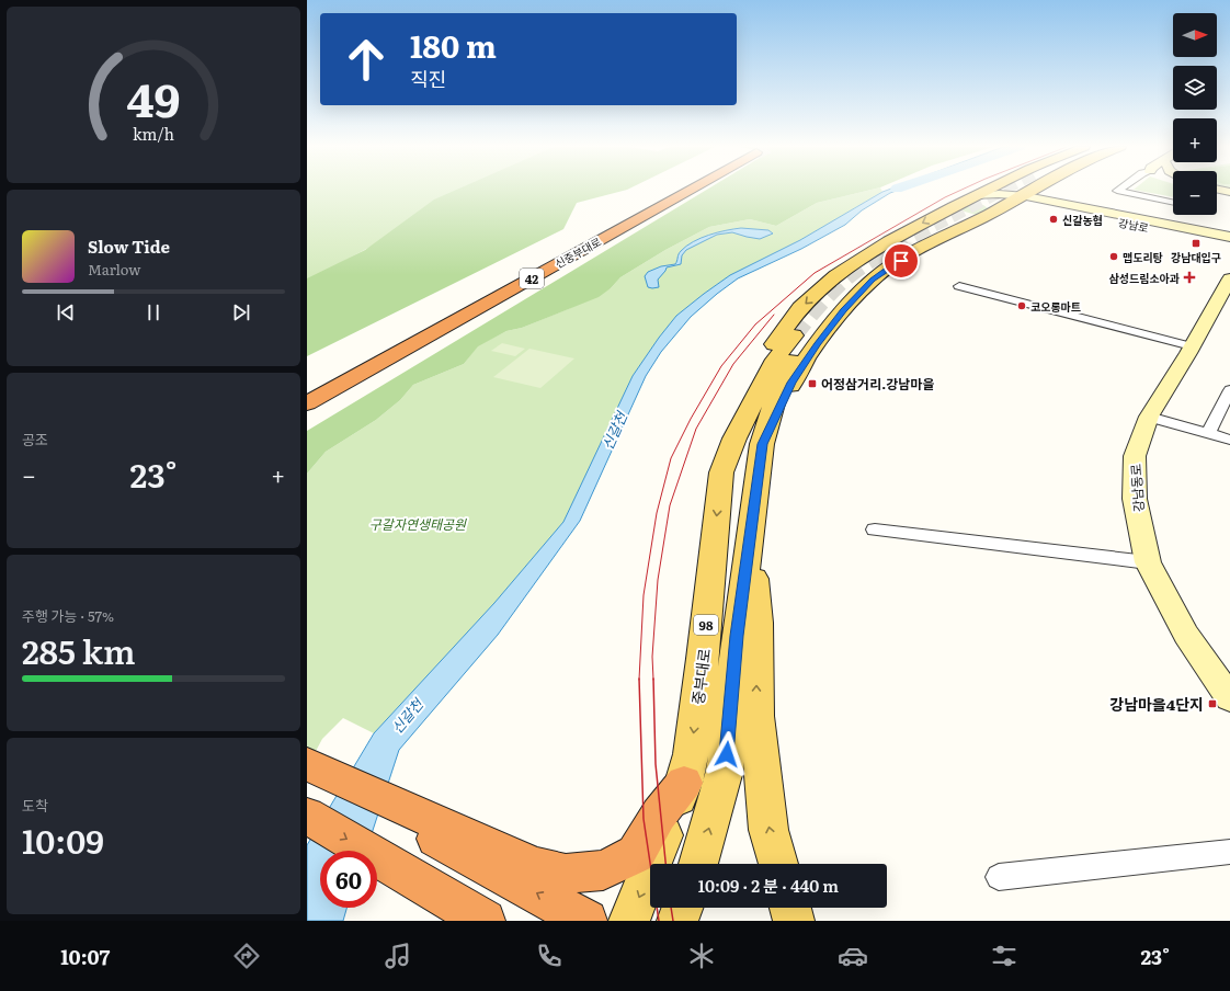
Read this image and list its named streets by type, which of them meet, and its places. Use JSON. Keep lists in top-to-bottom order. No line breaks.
{"streets":{"highway":["신중부대로","42"],"main road":["98","중부대로"],"street":["강남로","강남동로"]},"water":["신갈천"],"parks":["구갈자연생태공원"],"places":{"other":["신갈농협","맵도리탕","코오롱마트"],"transit":["강남대입구","어정삼거리.강남마을","강남마을4단지"],"health":["삼성드림소아과"]},"north":"right","page":{"map_buttons":["+","−"],"turn":["180 m","직진"],"song":["Slow Tide","Marlow"],"tile":["공조",["주행 가능 · 57%","285 km"],["도착","10:09"]],"heat":["−","23°","+"],"limit":"60","trip":"10:09 · 2 분 · 440 m","tabs":["10:07","23°"],"gauge":["49","km/h"]}}
